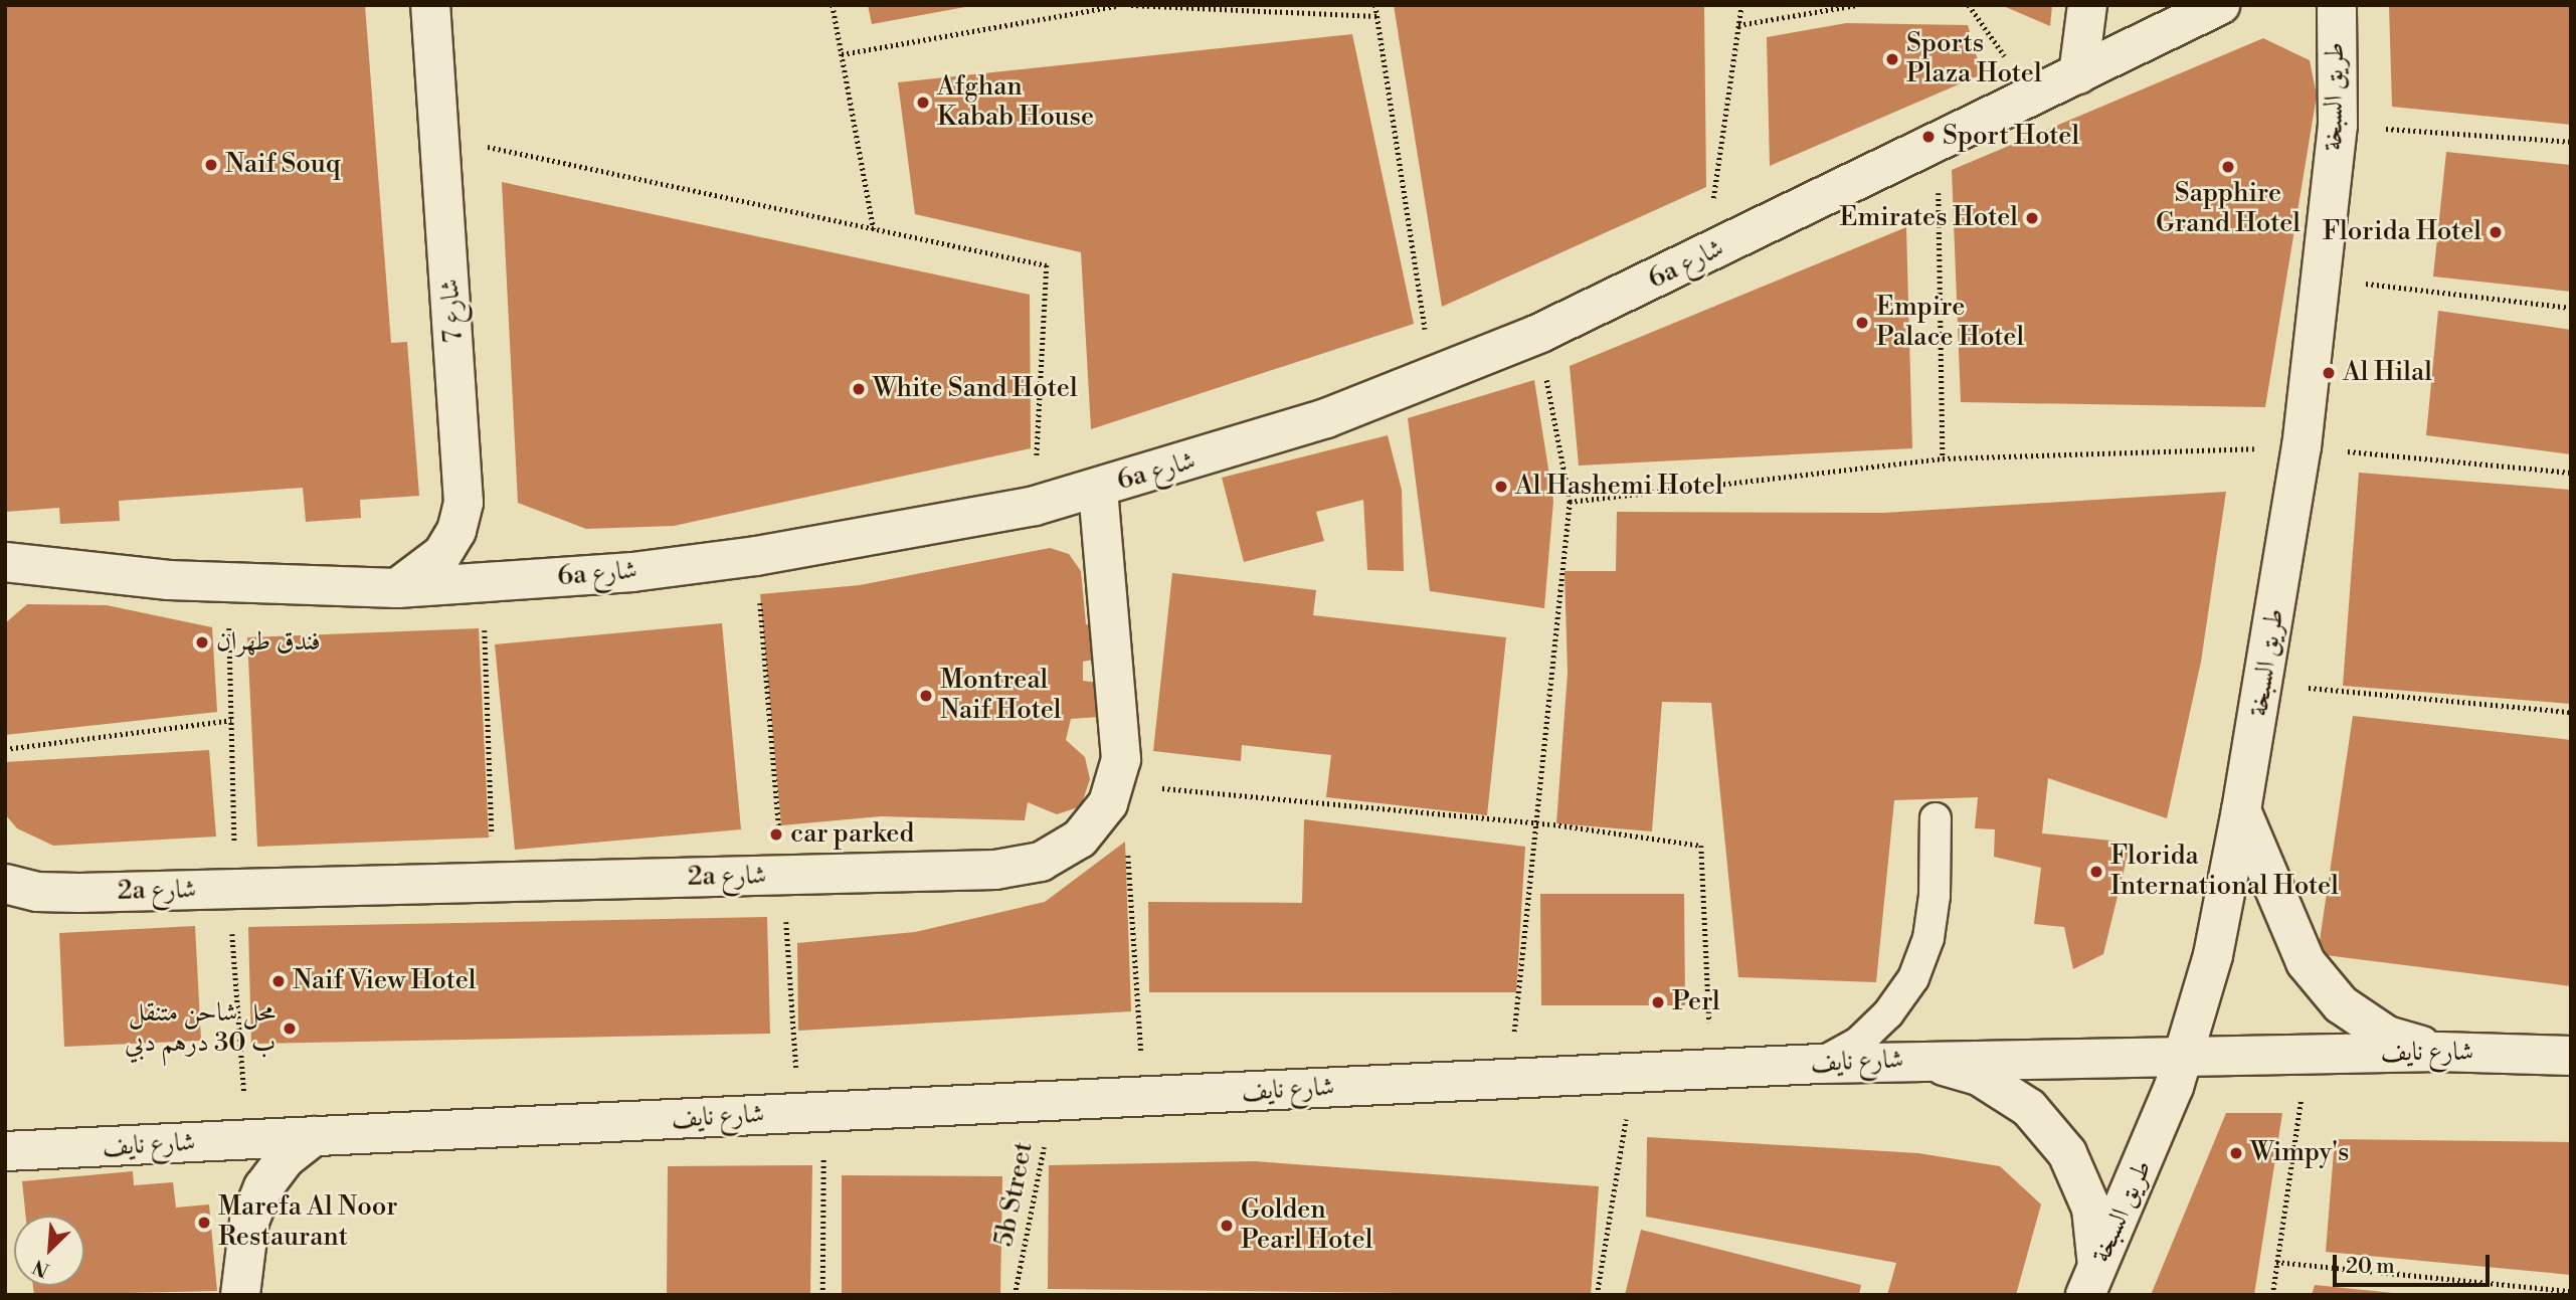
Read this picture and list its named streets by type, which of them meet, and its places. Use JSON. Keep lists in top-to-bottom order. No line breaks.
{"streets":{"street":["طريق السبخة","6a شارع","شارع 7","2a شارع","شارع نايف"],"path":["5b Street"]},"crossings":[["طريق السبخة","شارع نايف"],["6a شارع","شارع 7"],["6a شارع","2a شارع"],["شارع نايف","5b Street"]],"places":["Sports Plaza Hotel","Afghan Kabab House","Sport Hotel","Naif Souq","Sapphire Grand Hotel","Emirates Hotel","Florida Hotel","Empire Palace Hotel","Al Hilal","White Sand Hotel","Al Hashemi Hotel","فندق طهران","Montreal Naif Hotel","car parked","Florida International Hotel","Naif View Hotel","Perl","محل شاحن متنقل ب 30 درهم دبي","Wimpy's","Marefa Al Noor Restaurant","Golden Pearl Hotel"],"scale_bar":"20 m","north":"bottom left"}
